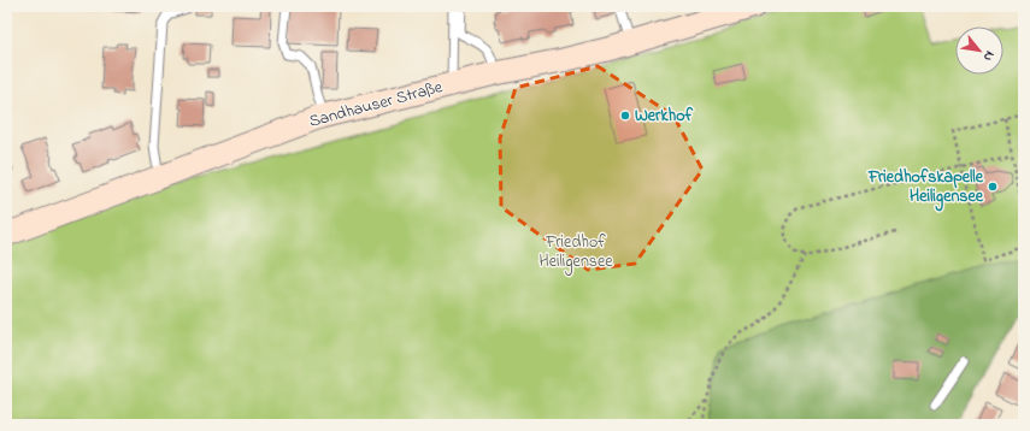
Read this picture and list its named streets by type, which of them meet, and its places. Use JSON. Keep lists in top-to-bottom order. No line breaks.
{"streets":{"main road":["Sandhauser Straße"]},"parks":["Friedhof Heiligensee"],"places":["Werkhof","Friedhofskapelle Heiligensee"],"north":"bottom right"}
